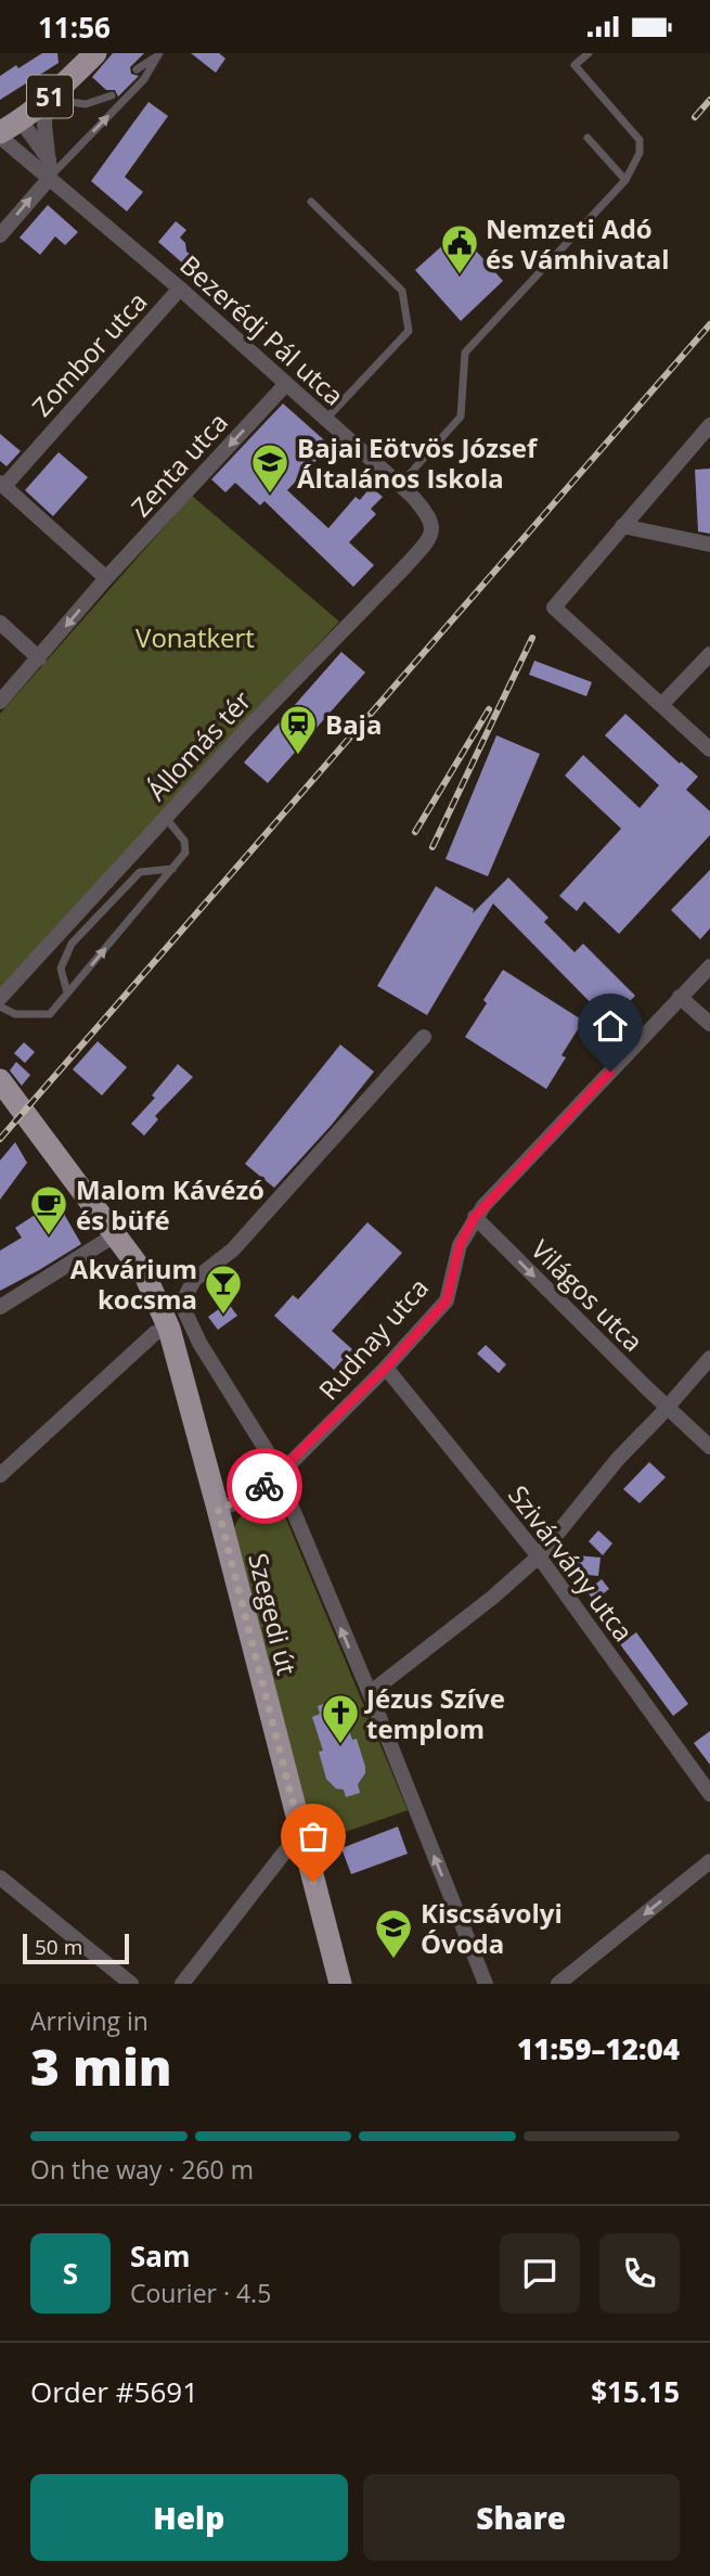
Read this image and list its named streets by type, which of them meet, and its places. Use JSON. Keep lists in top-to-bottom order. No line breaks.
{"streets":{"main road":["51","Szegedi út"],"street":["Bezerédj Pál utca","Zombor utca","Zenta utca","Állomás tér","Világos utca","Rudnay utca","Szivárvány utca"]},"crossings":[["51","Bezerédj Pál utca"],["Bezerédj Pál utca","Zombor utca"],["Bezerédj Pál utca","Zenta utca"],["Bezerédj Pál utca","Állomás tér"],["Világos utca","Rudnay utca"],["Rudnay utca","Szivárvány utca"],["Rudnay utca","Szegedi út"]],"one_way":["Zenta utca","Világos utca"],"parks":["Vonatkert"],"places":{"public building":["Nemzeti Adó és Vámhivatal"],"school or university":["Bajai Eötvös József Általános Iskola","Kiscsávolyi Óvoda"],"station":["Baja"],"cafe":["Malom Kávézó és büfé"],"bar":["Akvárium kocsma"],"church":["Jézus Szíve templom"]},"scale_bar":"50 m","page":{"status":"11:56","scale":"50 m","heading":["3 min","Arriving in","11:59–12:04"],"panel":["Sam","Courier · 4.5","Order #5691","$15.15"],"bar":"On the way · 260 m","round":"S","buttons":["Help","Share"]}}
